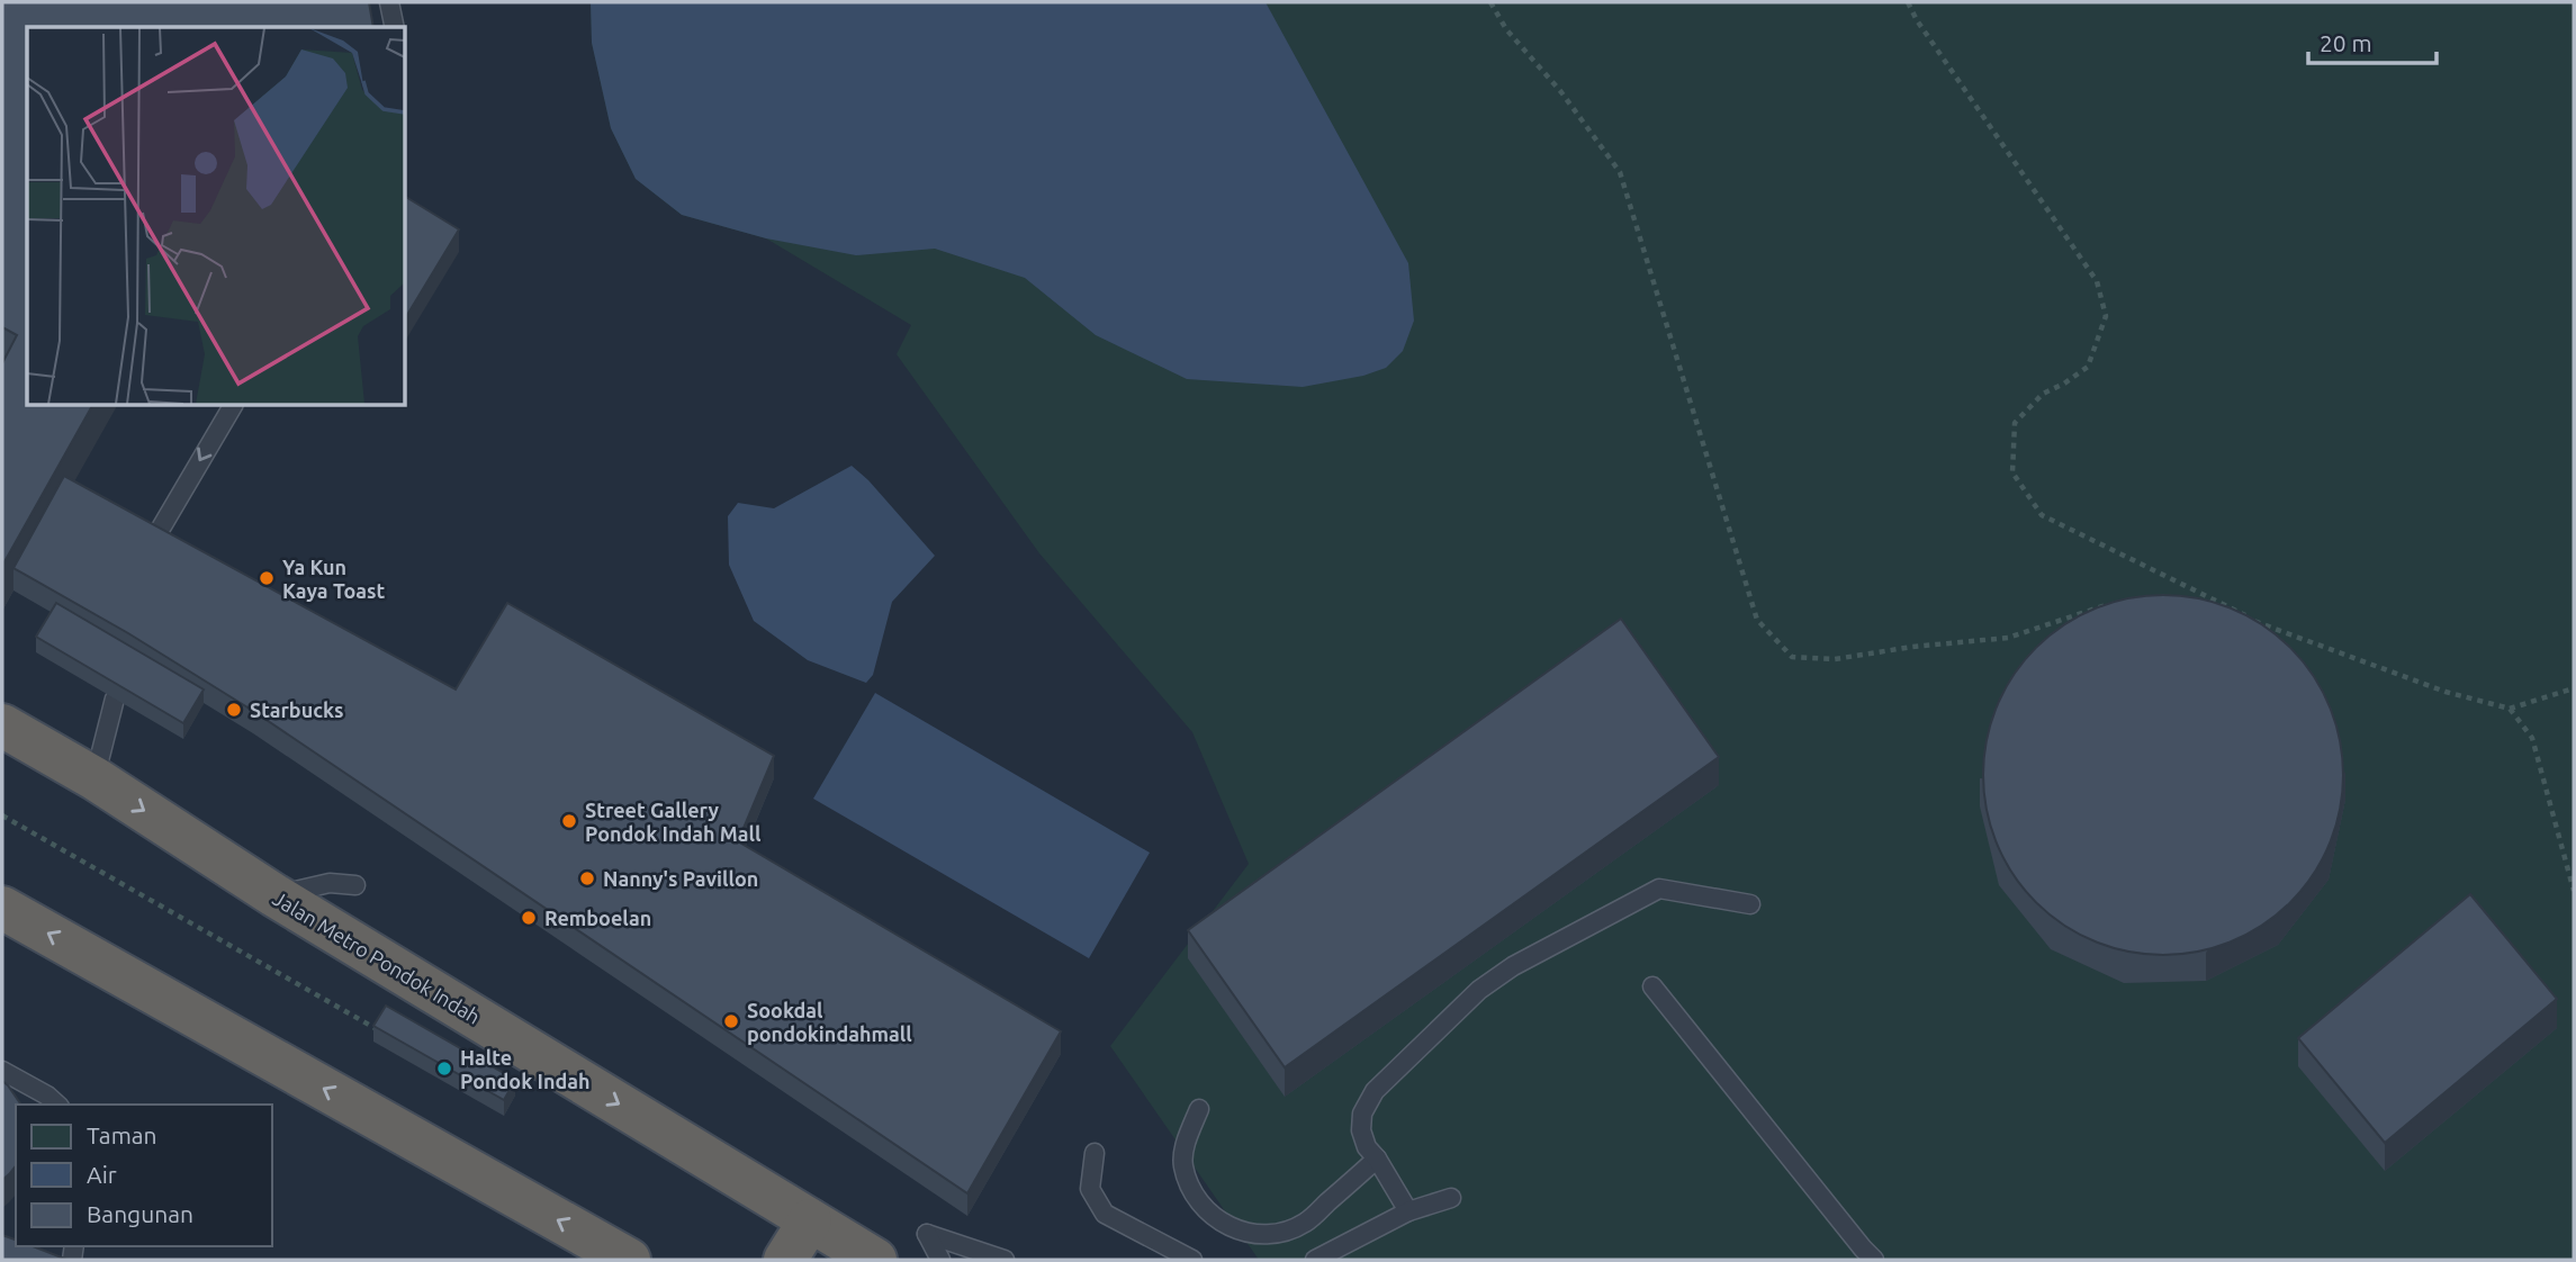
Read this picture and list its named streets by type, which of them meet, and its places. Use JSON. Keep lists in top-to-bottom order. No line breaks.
{"streets":{"highway":["Jalan Metro Pondok Indah"]},"places":["Ya Kun Kaya Toast","Starbucks","Street Gallery Pondok Indah Mall","Nanny's Pavillon","Remboelan","Sookdal pondokindahmall","Halte Pondok Indah"],"legend":["Taman","Air","Bangunan"],"scale_bar":"20 m"}
